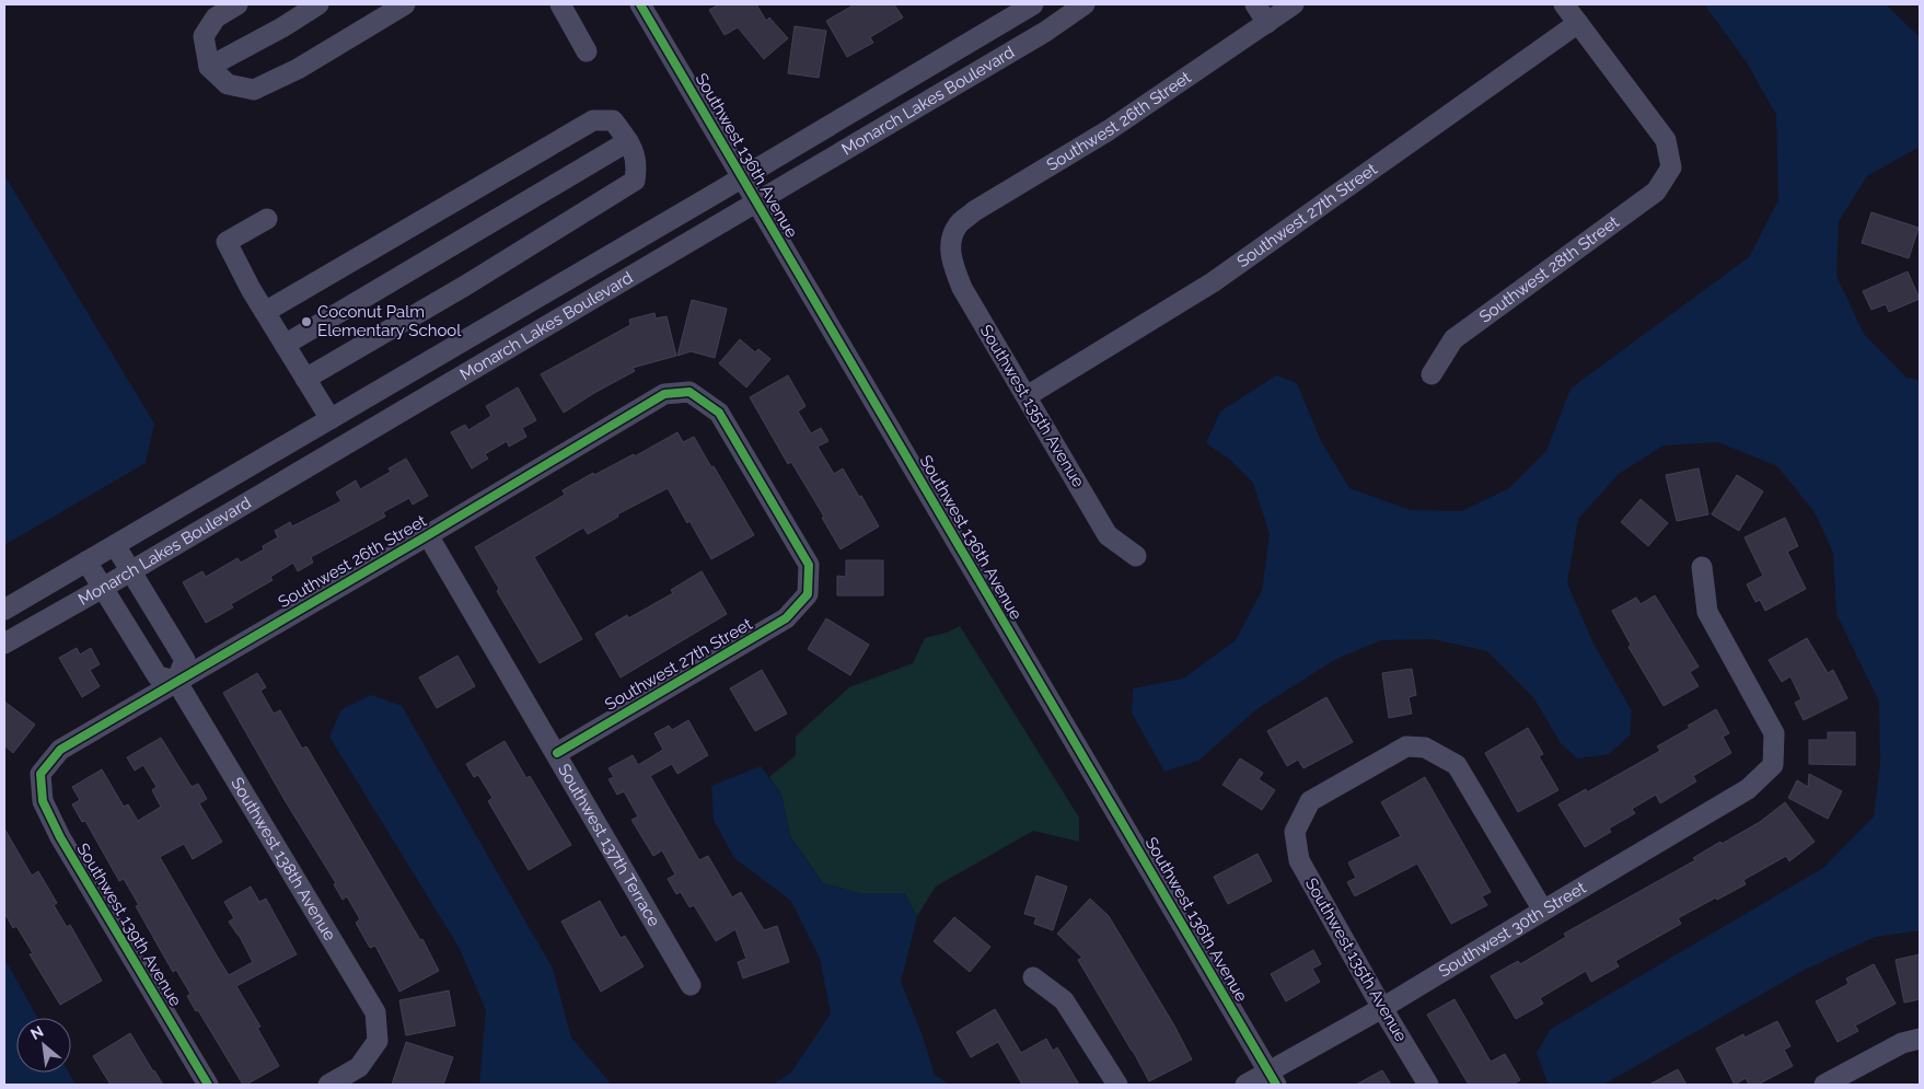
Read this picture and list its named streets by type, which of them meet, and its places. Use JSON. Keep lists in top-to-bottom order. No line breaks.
{"streets":{"street":["Monarch Lakes Boulevard","Southwest 26th Street","Southwest 136th Avenue","Southwest 27th Street","Southwest 28th Street","Southwest 135th Avenue","Southwest 137th Terrace","Southwest 138th Avenue","Southwest 139th Avenue","Southwest 30th Street"]},"crossings":[["Monarch Lakes Boulevard","Southwest 136th Avenue"],["Southwest 26th Street","Southwest 27th Street"],["Southwest 26th Street","Southwest 135th Avenue"],["Southwest 26th Street","Southwest 137th Terrace"],["Southwest 26th Street","Southwest 138th Avenue"],["Southwest 26th Street","Southwest 139th Avenue"],["Southwest 136th Avenue","Southwest 30th Street"],["Southwest 27th Street","Southwest 28th Street"],["Southwest 27th Street","Southwest 135th Avenue"],["Southwest 27th Street","Southwest 137th Terrace"],["Southwest 135th Avenue","Southwest 30th Street"]],"places":["Coconut Palm Elementary School"],"north":"top left"}
